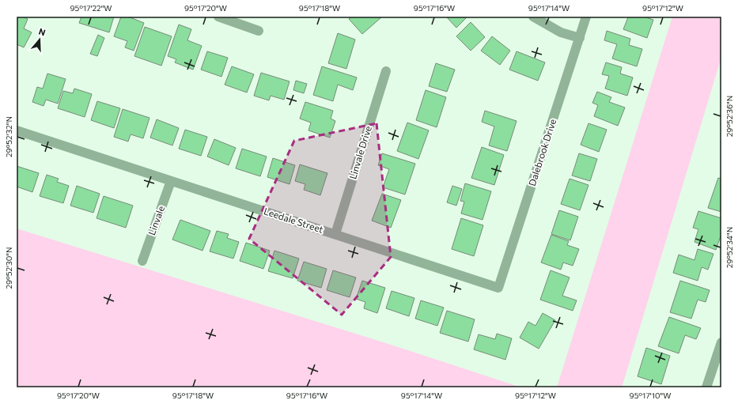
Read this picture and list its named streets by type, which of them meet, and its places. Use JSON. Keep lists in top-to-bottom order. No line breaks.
{"streets":{"street":["Linvale Drive","Dalebrook Drive","Linvale","Leedale Street"]},"crossings":[["Linvale Drive","Leedale Street"],["Dalebrook Drive","Leedale Street"],["Linvale","Leedale Street"]],"north":"top","coordinates":["95°17'22\"W","95°17'20\"W","95°17'18\"W","95°17'16\"W","95°17'14\"W","95°17'12\"W","29°52'36\"N","29°52'32\"N","29°52'34\"N","29°52'30\"N","95°17'10\"W"]}
